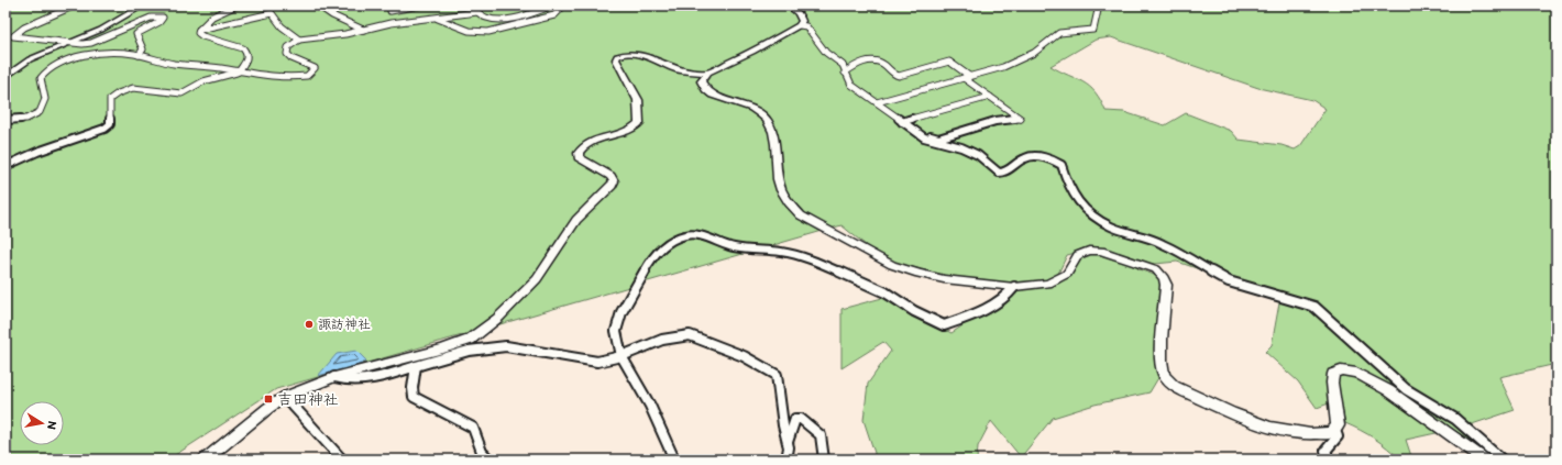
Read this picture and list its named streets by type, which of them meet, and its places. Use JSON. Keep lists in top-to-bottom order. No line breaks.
{"places":{"other":["諏訪神社"],"transit":["吉田神社"]},"north":"right"}
